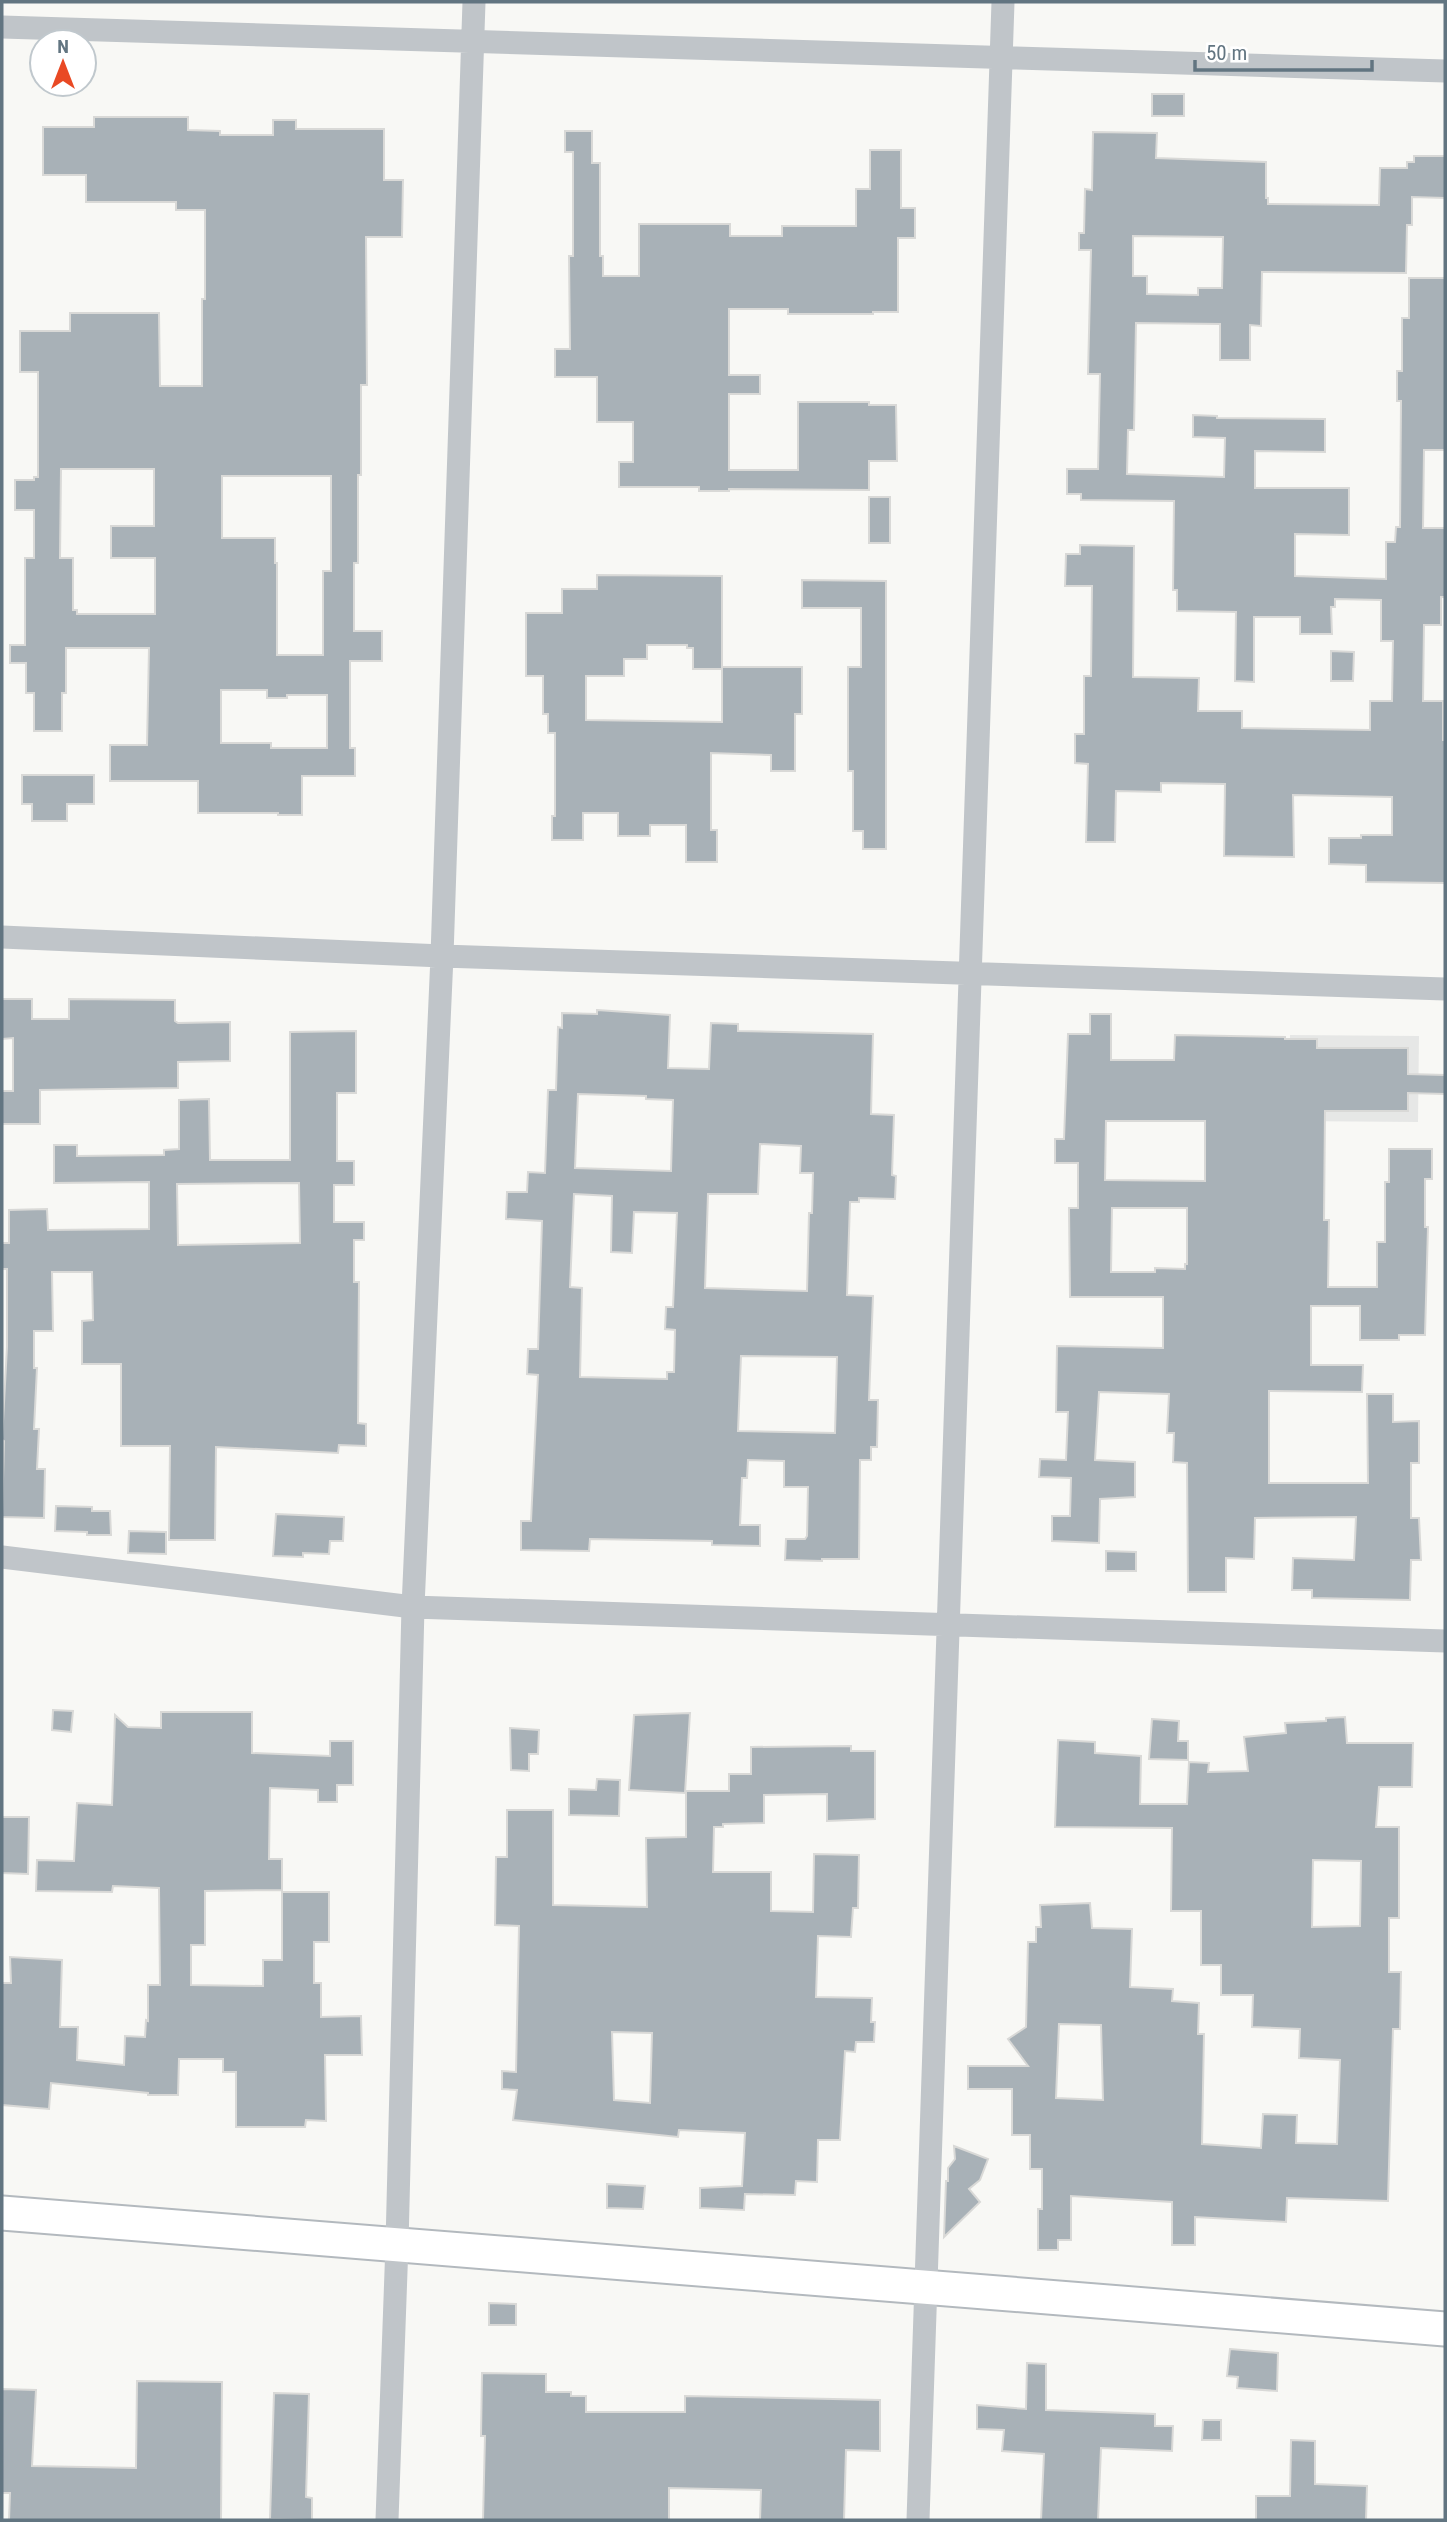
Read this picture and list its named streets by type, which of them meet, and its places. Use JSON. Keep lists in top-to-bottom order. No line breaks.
{"scale_bar":"50 m","north":"top"}
